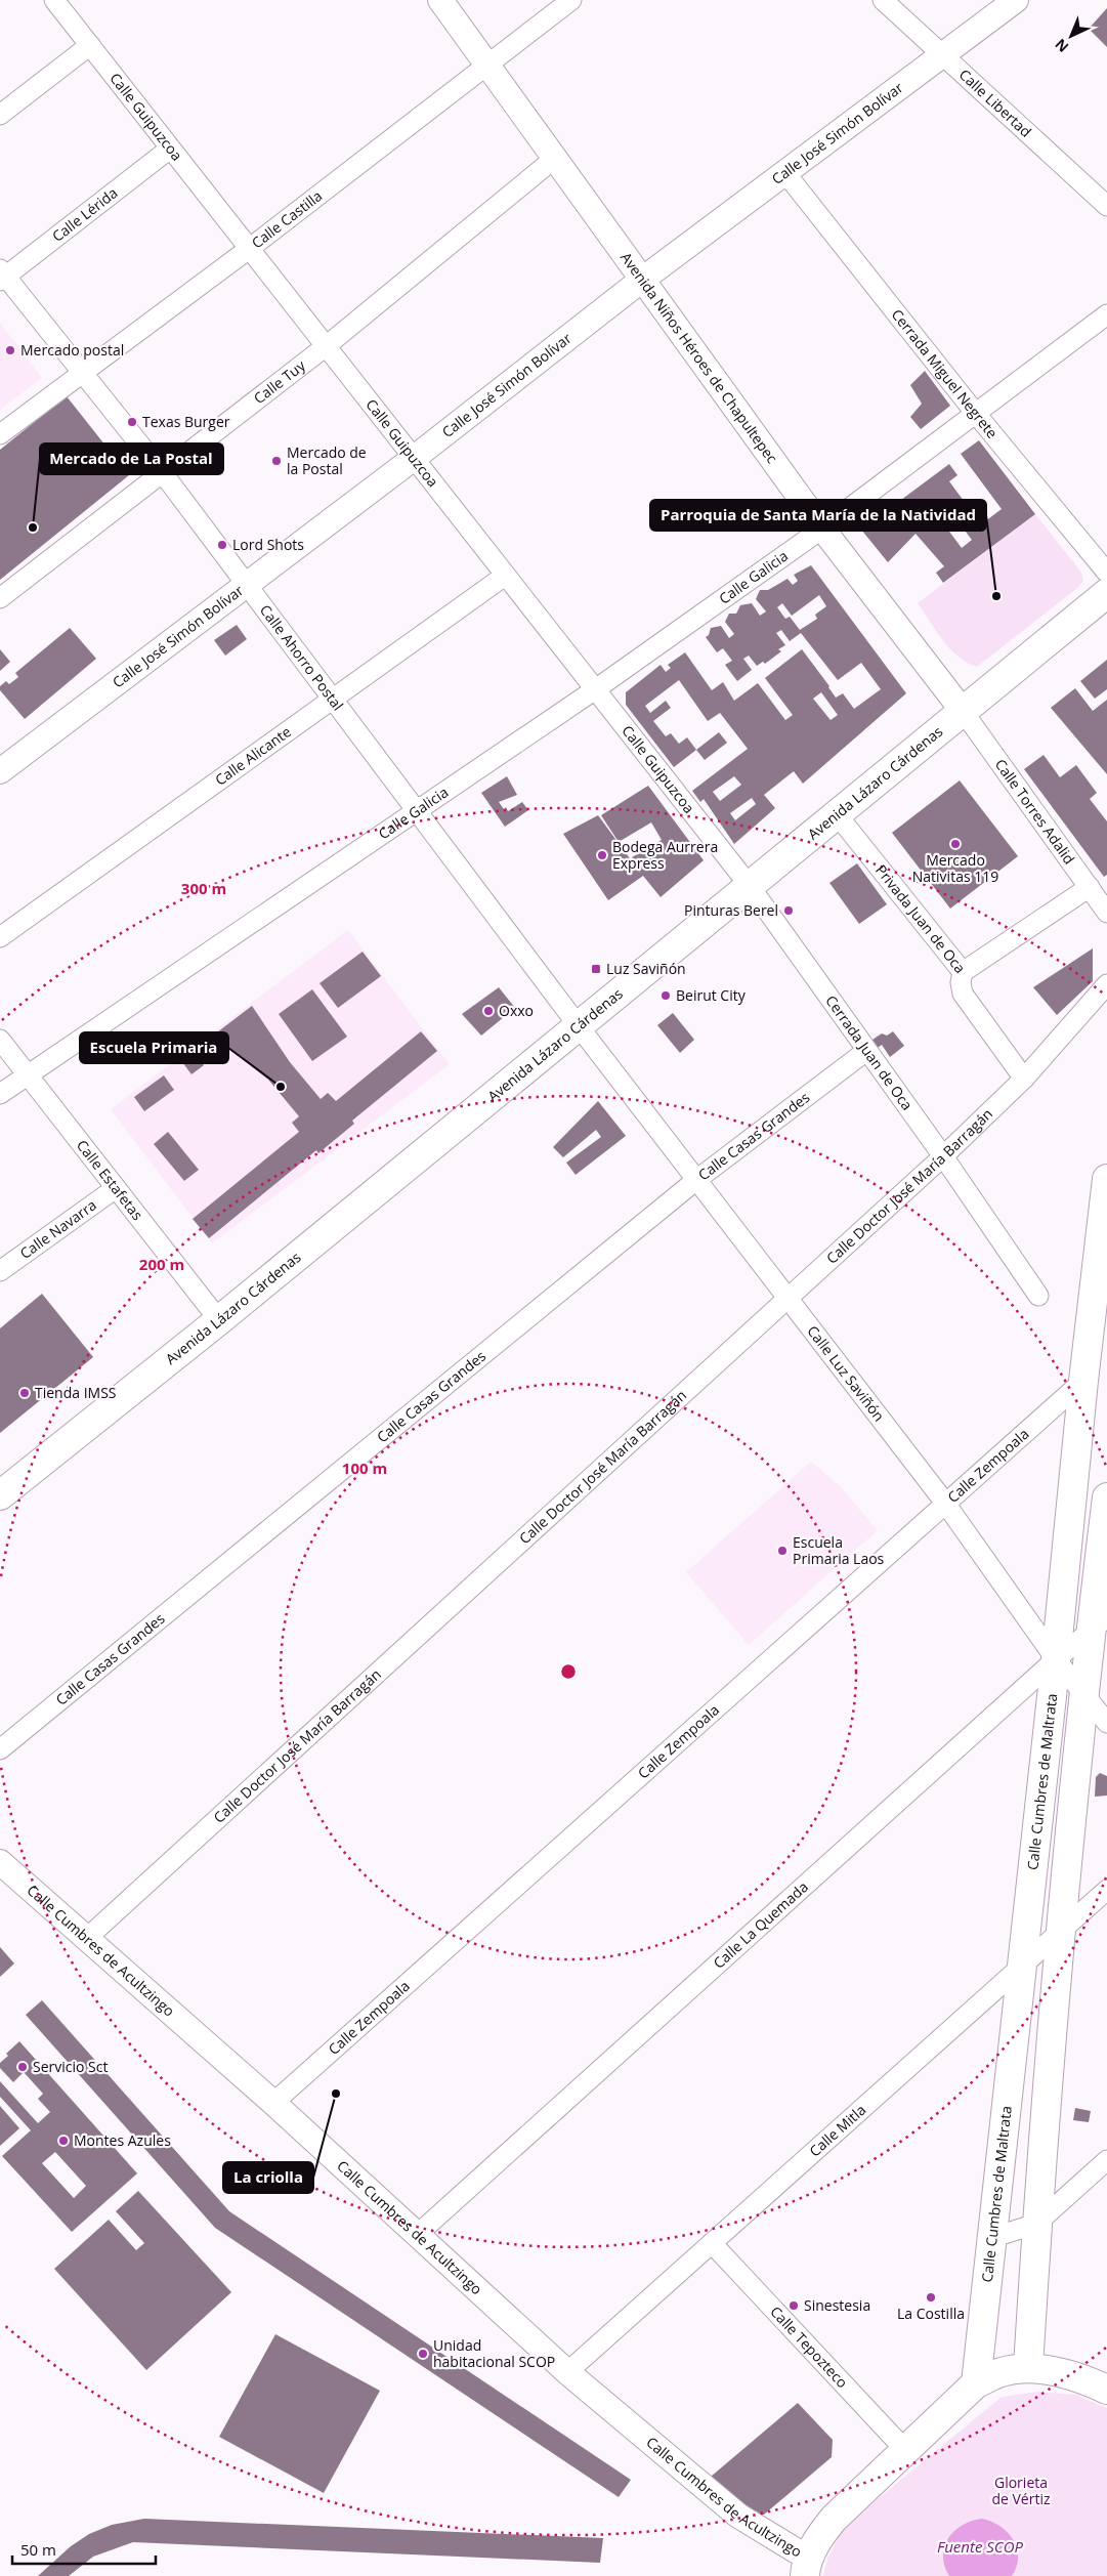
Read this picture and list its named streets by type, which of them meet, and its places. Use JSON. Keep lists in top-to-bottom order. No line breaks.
{"streets":{"main road":["Avenida Lázaro Cárdenas","Calle Cumbres de Maltrata"],"street":["Calle Libertad","Calle Guipuzcoa","Calle José Simón Bolívar","Calle Lérida","Calle Castilla","Avenida Niños Héroes de Chapultepec","Cerrada Miguel Negrete","Calle Tuy","Calle Galicia","Calle Ahorro Postal","Calle Alicante","Calle Torres Adalid","Privada Juan de Oca","Cerrada Juan de Oca","Calle Casas Grandes","Calle Estafetas","Calle Doctor José María Barragán","Calle Navarra","Calle Luz Saviñón","Calle Zempoala","Calle La Quemada","Calle Cumbres de Acultzingo","Calle Mitla","Calle Tepozteco"]},"crossings":[["Calle Libertad","Calle José Simón Bolívar"],["Calle Guipuzcoa","Calle José Simón Bolívar"],["Calle Guipuzcoa","Calle Lérida"],["Calle Guipuzcoa","Calle Castilla"],["Calle Guipuzcoa","Calle Tuy"],["Calle Guipuzcoa","Calle Galicia"],["Calle Guipuzcoa","Calle Alicante"],["Calle Guipuzcoa","Avenida Lázaro Cárdenas"],["Calle Guipuzcoa","Cerrada Juan de Oca"],["Calle José Simón Bolívar","Avenida Niños Héroes de Chapultepec"],["Calle José Simón Bolívar","Cerrada Miguel Negrete"],["Calle José Simón Bolívar","Calle Ahorro Postal"],["Calle Lérida","Calle Ahorro Postal"],["Calle Castilla","Avenida Niños Héroes de Chapultepec"],["Calle Castilla","Calle Ahorro Postal"],["Avenida Niños Héroes de Chapultepec","Calle Tuy"],["Avenida Niños Héroes de Chapultepec","Calle Galicia"],["Avenida Niños Héroes de Chapultepec","Avenida Lázaro Cárdenas"],["Avenida Niños Héroes de Chapultepec","Calle Torres Adalid"],["Cerrada Miguel Negrete","Calle Galicia"],["Calle Tuy","Calle Ahorro Postal"],["Calle Galicia","Calle Ahorro Postal"],["Calle Galicia","Calle Estafetas"],["Calle Ahorro Postal","Calle Alicante"],["Calle Ahorro Postal","Avenida Lázaro Cárdenas"],["Calle Ahorro Postal","Calle Luz Saviñón"],["Avenida Lázaro Cárdenas","Calle Torres Adalid"],["Avenida Lázaro Cárdenas","Privada Juan de Oca"],["Avenida Lázaro Cárdenas","Cerrada Juan de Oca"],["Avenida Lázaro Cárdenas","Calle Estafetas"],["Avenida Lázaro Cárdenas","Calle Luz Saviñón"],["Privada Juan de Oca","Calle Doctor José María Barragán"],["Cerrada Juan de Oca","Calle Casas Grandes"],["Cerrada Juan de Oca","Calle Doctor José María Barragán"],["Calle Casas Grandes","Calle Luz Saviñón"],["Calle Estafetas","Calle Navarra"],["Calle Doctor José María Barragán","Calle Luz Saviñón"],["Calle Doctor José María Barragán","Calle Cumbres de Acultzingo"],["Calle Luz Saviñón","Calle Zempoala"],["Calle Luz Saviñón","Calle Cumbres de Maltrata"],["Calle Luz Saviñón","Calle La Quemada"],["Calle Zempoala","Calle Cumbres de Maltrata"],["Calle Zempoala","Calle Cumbres de Acultzingo"],["Calle Cumbres de Maltrata","Calle La Quemada"],["Calle Cumbres de Maltrata","Calle Mitla"],["Calle La Quemada","Calle Cumbres de Acultzingo"],["Calle Cumbres de Acultzingo","Calle Mitla"],["Calle Mitla","Calle Tepozteco"]],"water":["Fuente SCOP"],"parks":["Glorieta de Vértiz"],"places":{"other":["Mercado postal","Texas Burger","Mercado de la Postal","Mercado de La Postal","Lord Shots","Parroquia de Santa María de la Natividad","Mercado Nativitas 119","Bodega Aurrera Express","Pinturas Berel","Beirut City","Oxxo","Escuela Primaria","Tienda IMSS","Escuela Primaria Laos","Servicio Sct","La criolla","Montes Azules","La Costilla","Sinestesia","Unidad habitacional SCOP"],"transit":["Luz Saviñón"]},"scale_bar":"50 m","north":"bottom left","rings":["300 m","200 m","100 m"]}
